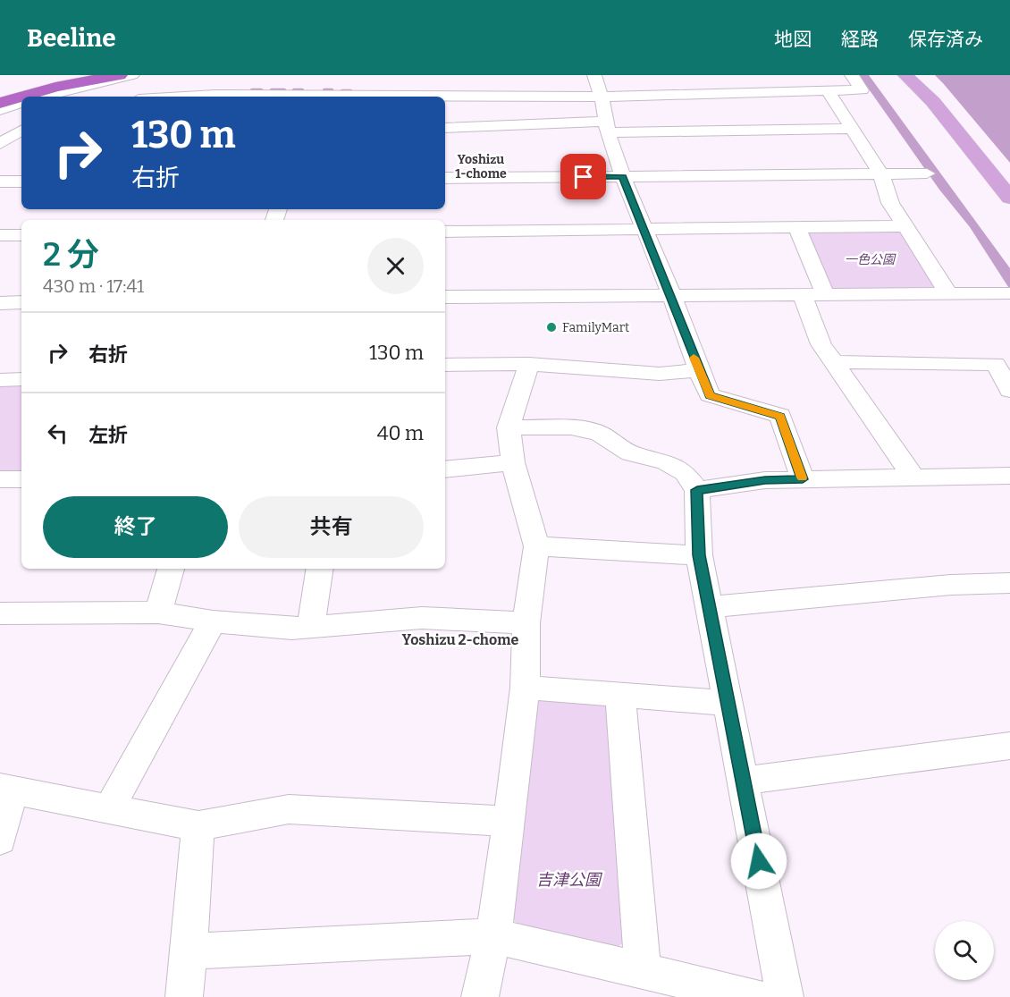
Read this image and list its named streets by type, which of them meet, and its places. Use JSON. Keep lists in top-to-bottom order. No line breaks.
{"districts":["Yoshizu 1-chome","Yoshizu 2-chome"],"parks":["一色公園","吉津公園"],"places":["FamilyMart"],"page":{"header":"Beeline","nav":["地図","経路","保存済み"],"turn":["130 m","右折"],"heading":["2 分","430 m · 17:41"],"list":[{"name":"右折","value":"130 m"},{"name":"左折","value":"40 m"}],"buttons":["終了","共有"]}}
